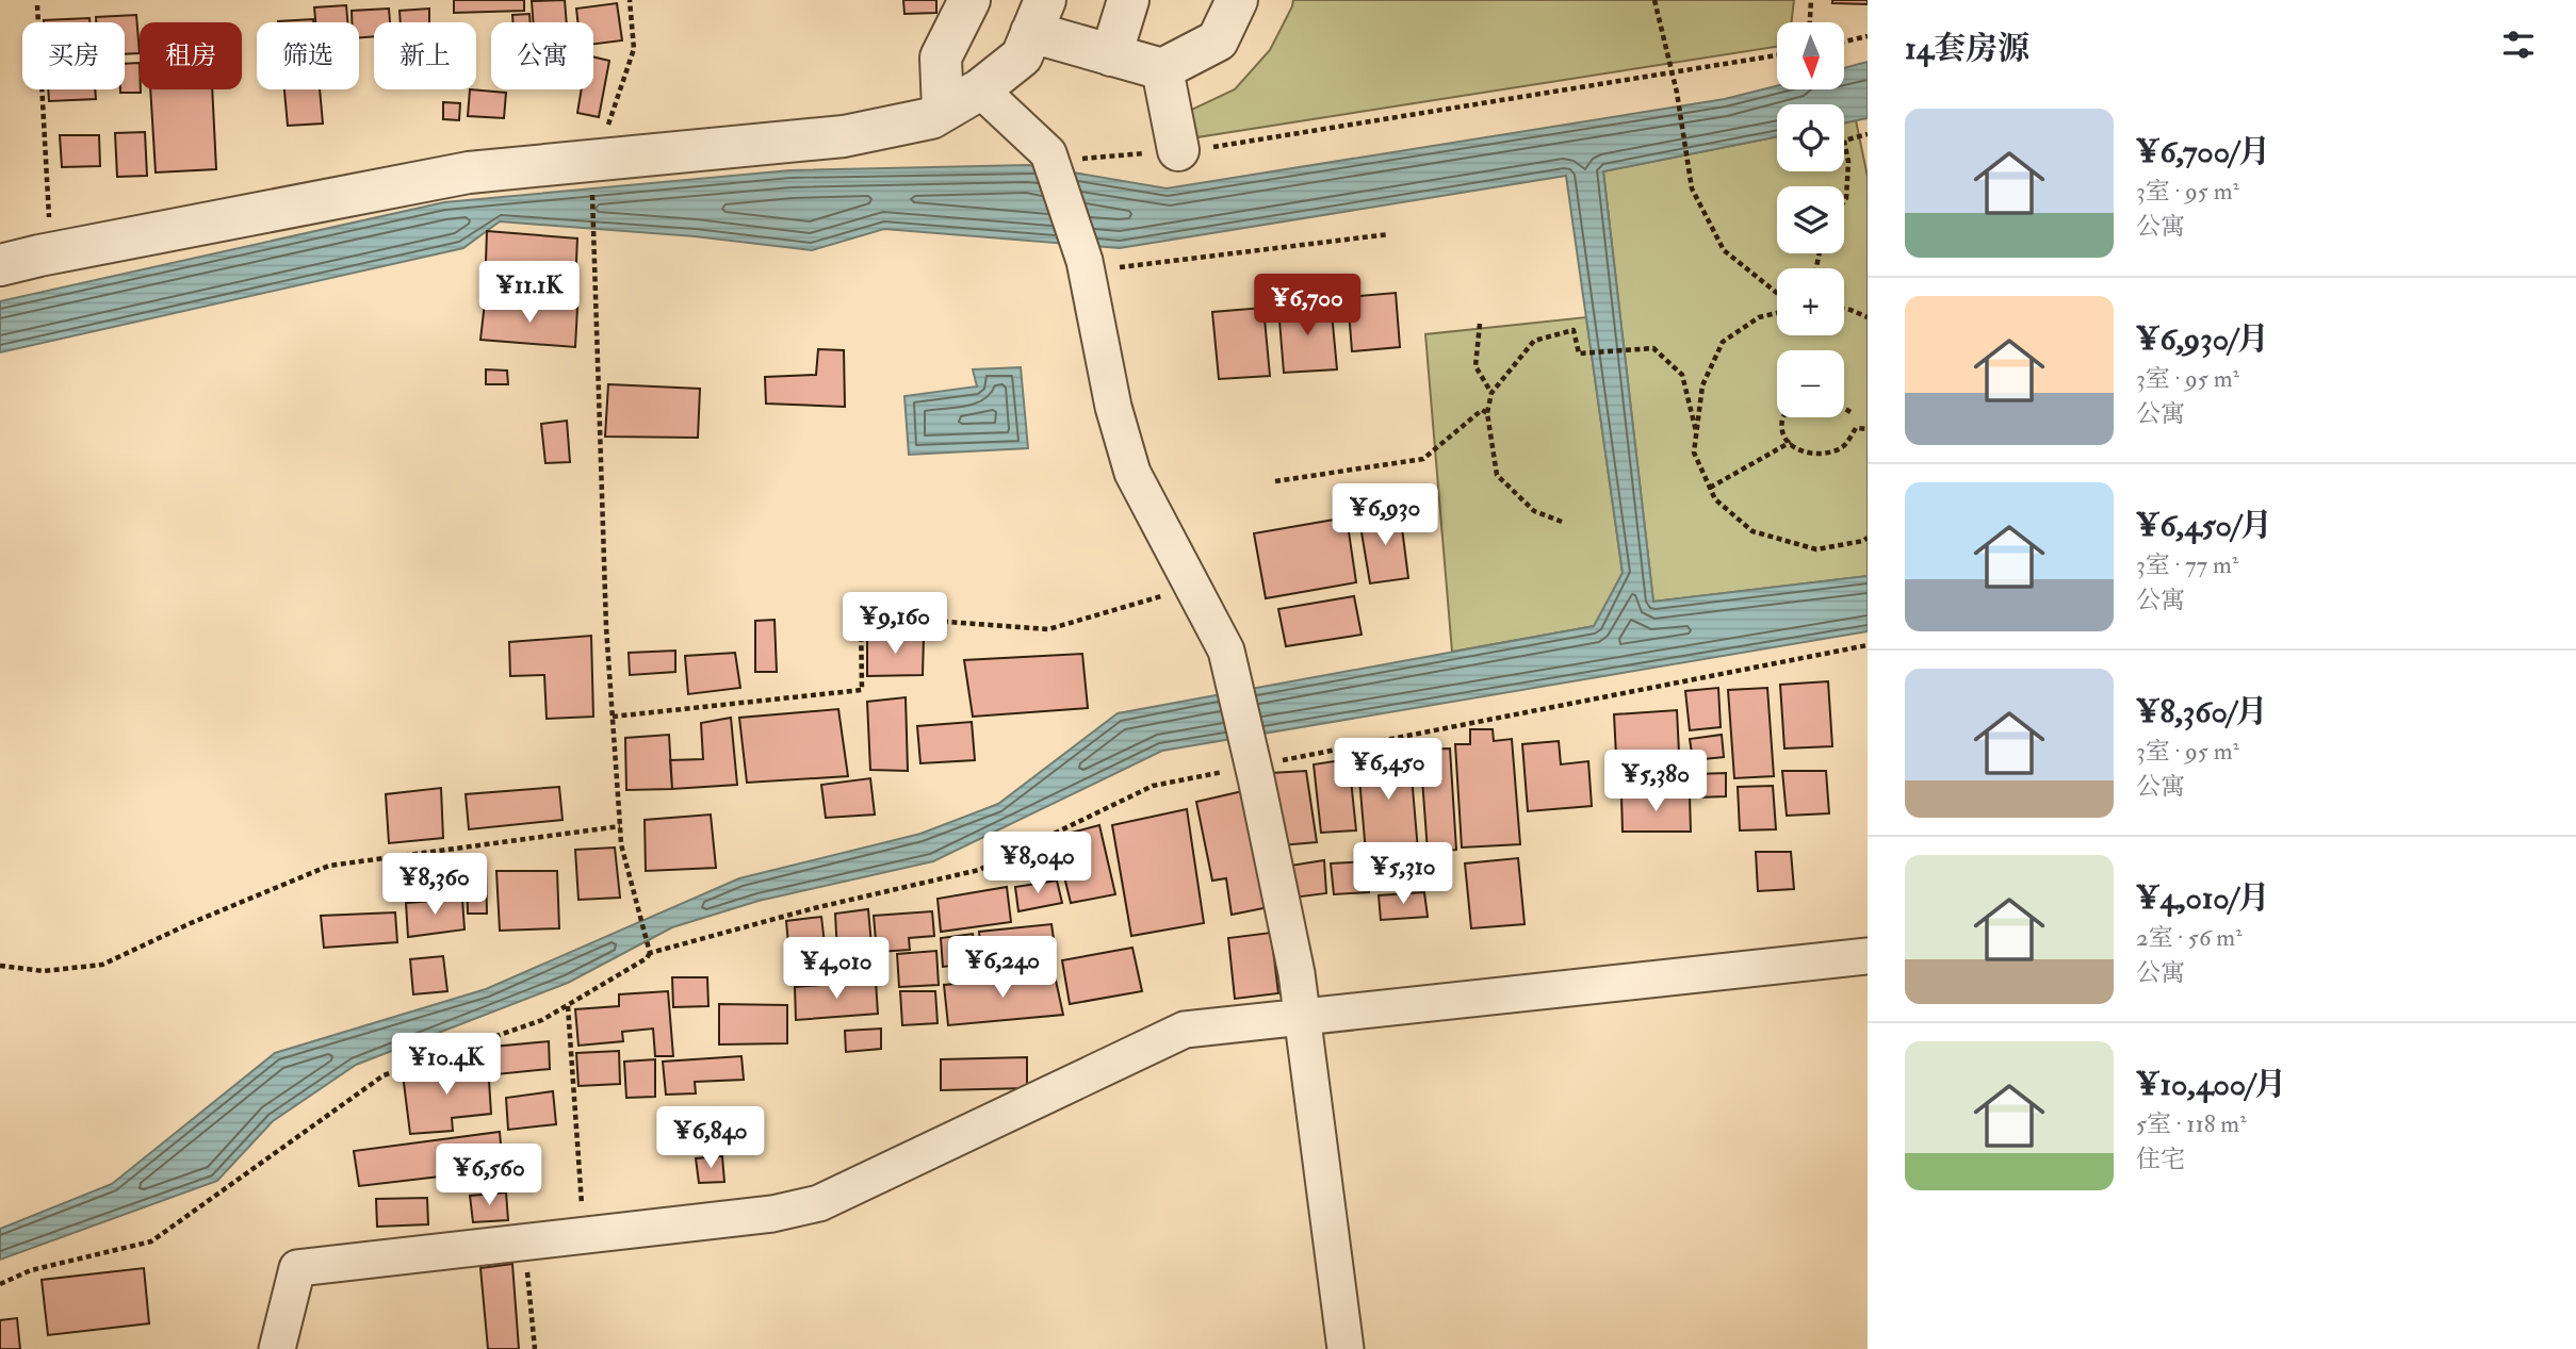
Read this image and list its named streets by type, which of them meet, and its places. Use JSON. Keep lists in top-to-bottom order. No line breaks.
{"north":"bottom","page":{"heading":"14套房源","map_buttons":["+","−"],"chip":["买房","租房","筛选","新上","公寓"],"list":[{"name":"¥6,700/月","note":"3室 · 95 m² · 公寓"},{"name":"¥6,930/月","note":"3室 · 95 m² · 公寓"},{"name":"¥6,450/月","note":"3室 · 77 m² · 公寓"},{"name":"¥8,360/月","note":"3室 · 95 m² · 公寓"},{"name":"¥4,010/月","note":"2室 · 56 m² · 公寓"},{"name":"¥10,400/月","note":"5室 · 118 m² · 住宅"}],"price":["¥11.1K","¥6,700","¥6,930","¥9,160","¥6,450","¥5,380","¥8,040","¥5,310","¥8,360","¥6,240","¥4,010","¥10.4K","¥6,840","¥6,560"]}}
